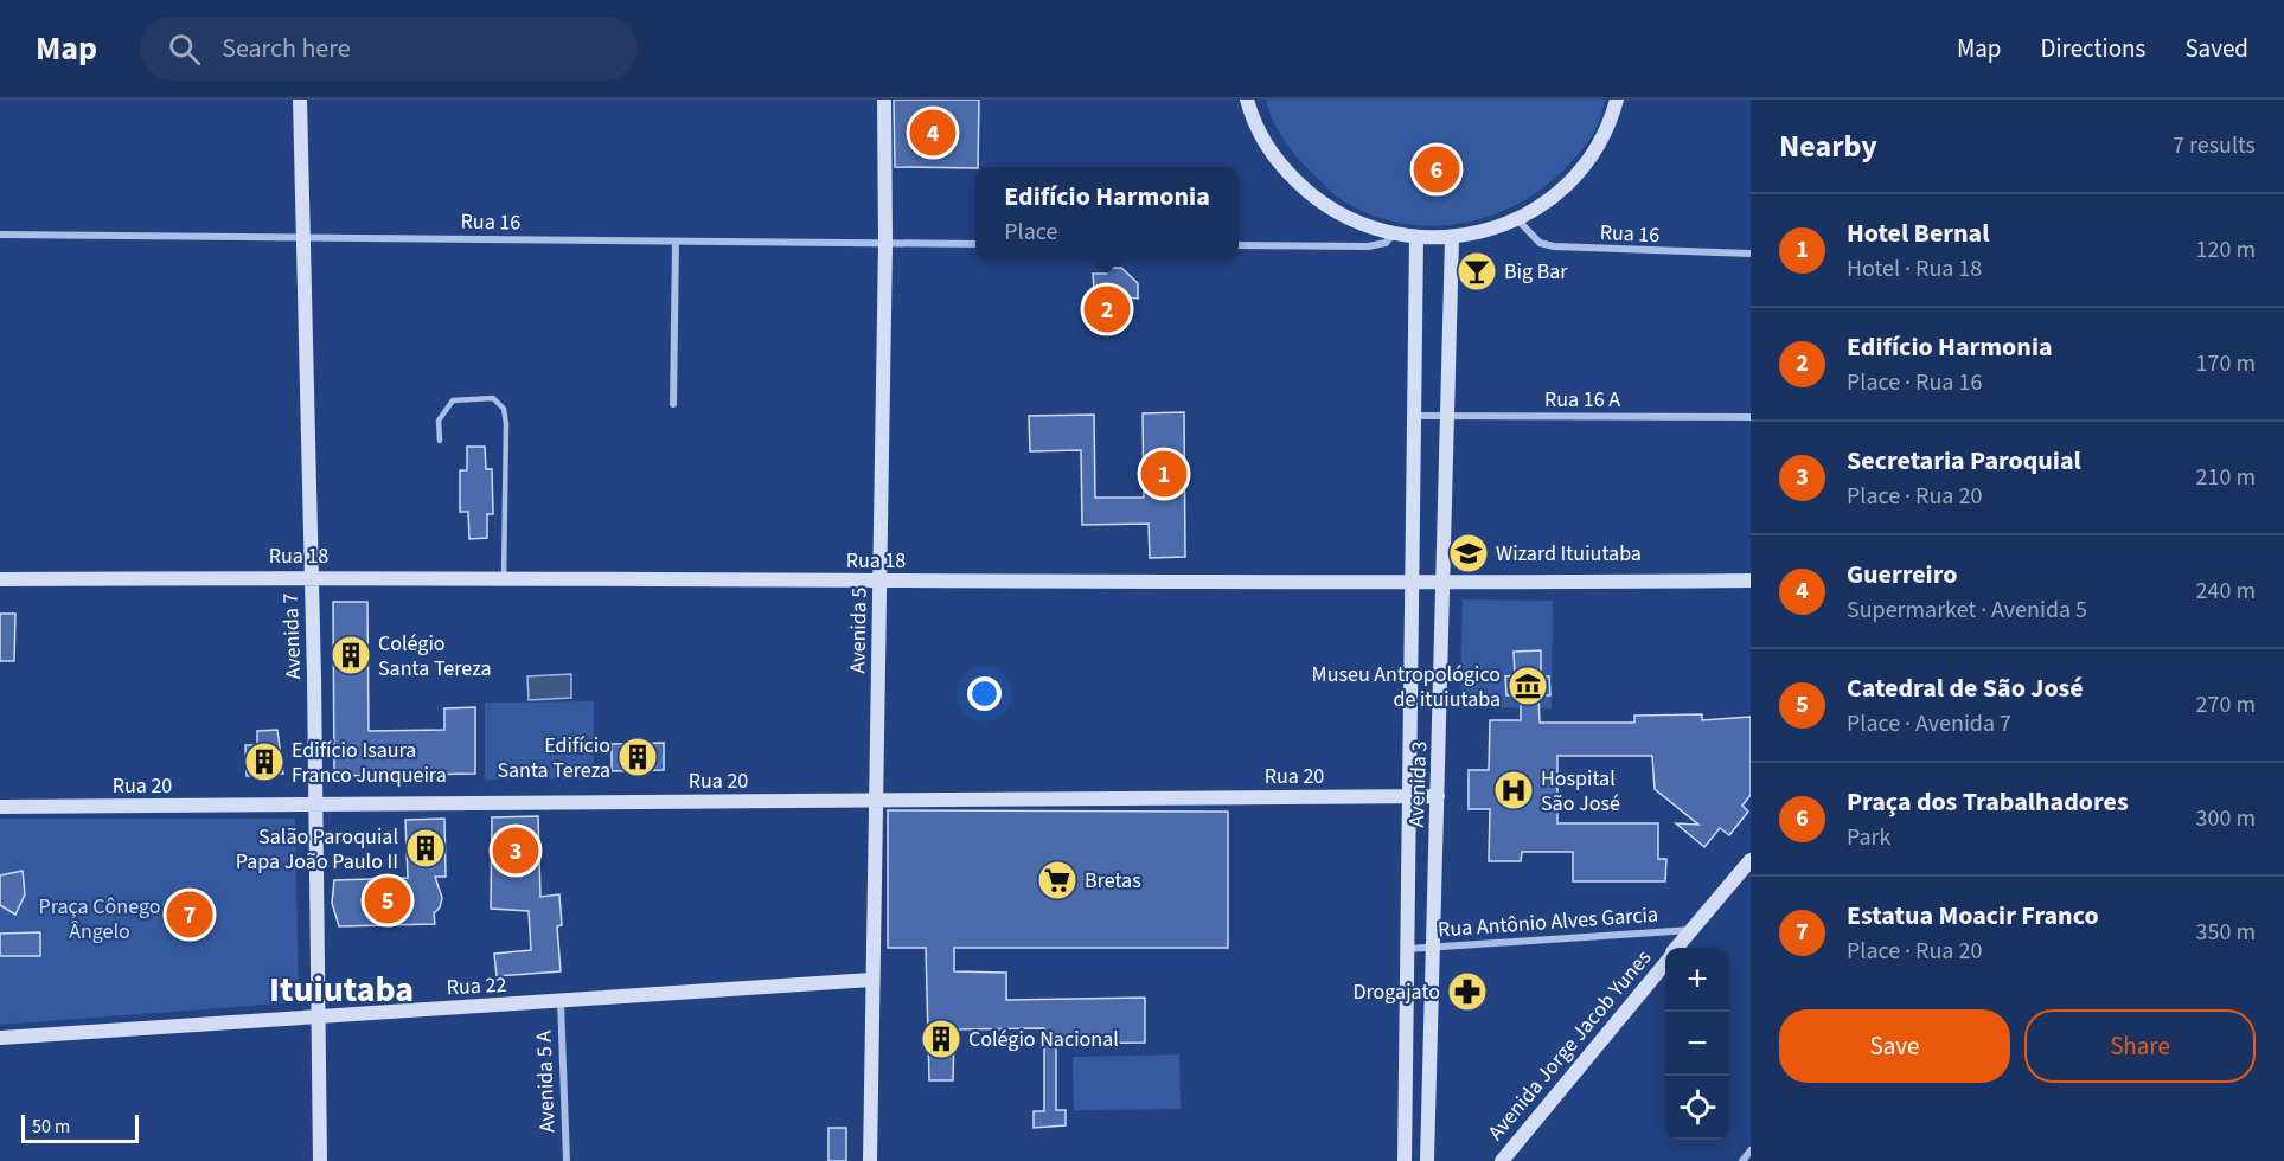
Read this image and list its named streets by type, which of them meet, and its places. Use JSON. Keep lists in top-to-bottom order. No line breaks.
{"streets":{"street":["Rua 16","Rua 16 A","Rua 18","Avenida 5","Avenida 7","Rua 20","Avenida 3","Rua Antônio Alves Garcia","Rua 22","Avenida Jorge Jacob Yunes","Avenida 5 A"]},"crossings":[["Rua 16","Avenida 5"],["Rua 16","Avenida 7"],["Rua 16 A","Avenida 3"],["Rua 18","Avenida 5"],["Rua 18","Avenida 7"],["Rua 18","Avenida 3"],["Avenida 5","Rua 20"],["Avenida 5","Rua 22"],["Avenida 7","Rua 20"],["Avenida 7","Rua 22"],["Rua 20","Avenida 3"],["Avenida 3","Rua Antônio Alves Garcia"],["Rua Antônio Alves Garcia","Avenida Jorge Jacob Yunes"],["Rua 22","Avenida 5 A"]],"districts":["Ituiutaba"],"parks":["Praça Cônego Ângelo"],"places":{"bar":["Big Bar"],"school or university":["Wizard Ituiutaba"],"building":["Colégio Santa Tereza","Edifício Santa Tereza","Edifício Isaura Franco Junqueira","Salão Paroquial Papa João Paulo II","Colégio Nacional"],"museum":["Museu Antropológico de ituiutaba"],"hospital":["Hospital São José"],"supermarket":["Bretas"],"pharmacy":["Drogajato"]},"scale_bar":"50 m","page":{"header":"Map","search":"Search here","nav":["Map","Directions","Saved"],"heading":["Nearby","7 results"],"pins":["4","6","2","1","3","5","7"],"popup":["Edifício Harmonia","Place"],"list":[{"mark":"1","name":"Hotel Bernal","note":"Hotel · Rua 18","value":"120 m"},{"mark":"2","name":"Edifício Harmonia","note":"Place · Rua 16","value":"170 m"},{"mark":"3","name":"Secretaria Paroquial","note":"Place · Rua 20","value":"210 m"},{"mark":"4","name":"Guerreiro","note":"Supermarket · Avenida 5","value":"240 m"},{"mark":"5","name":"Catedral de São José","note":"Place · Avenida 7","value":"270 m"},{"mark":"6","name":"Praça dos Trabalhadores","note":"Park","value":"300 m"},{"mark":"7","name":"Estatua Moacir Franco","note":"Place · Rua 20","value":"350 m"}],"map_buttons":["+","−"],"buttons":["Save","Share"],"scale":"50 m"}}
